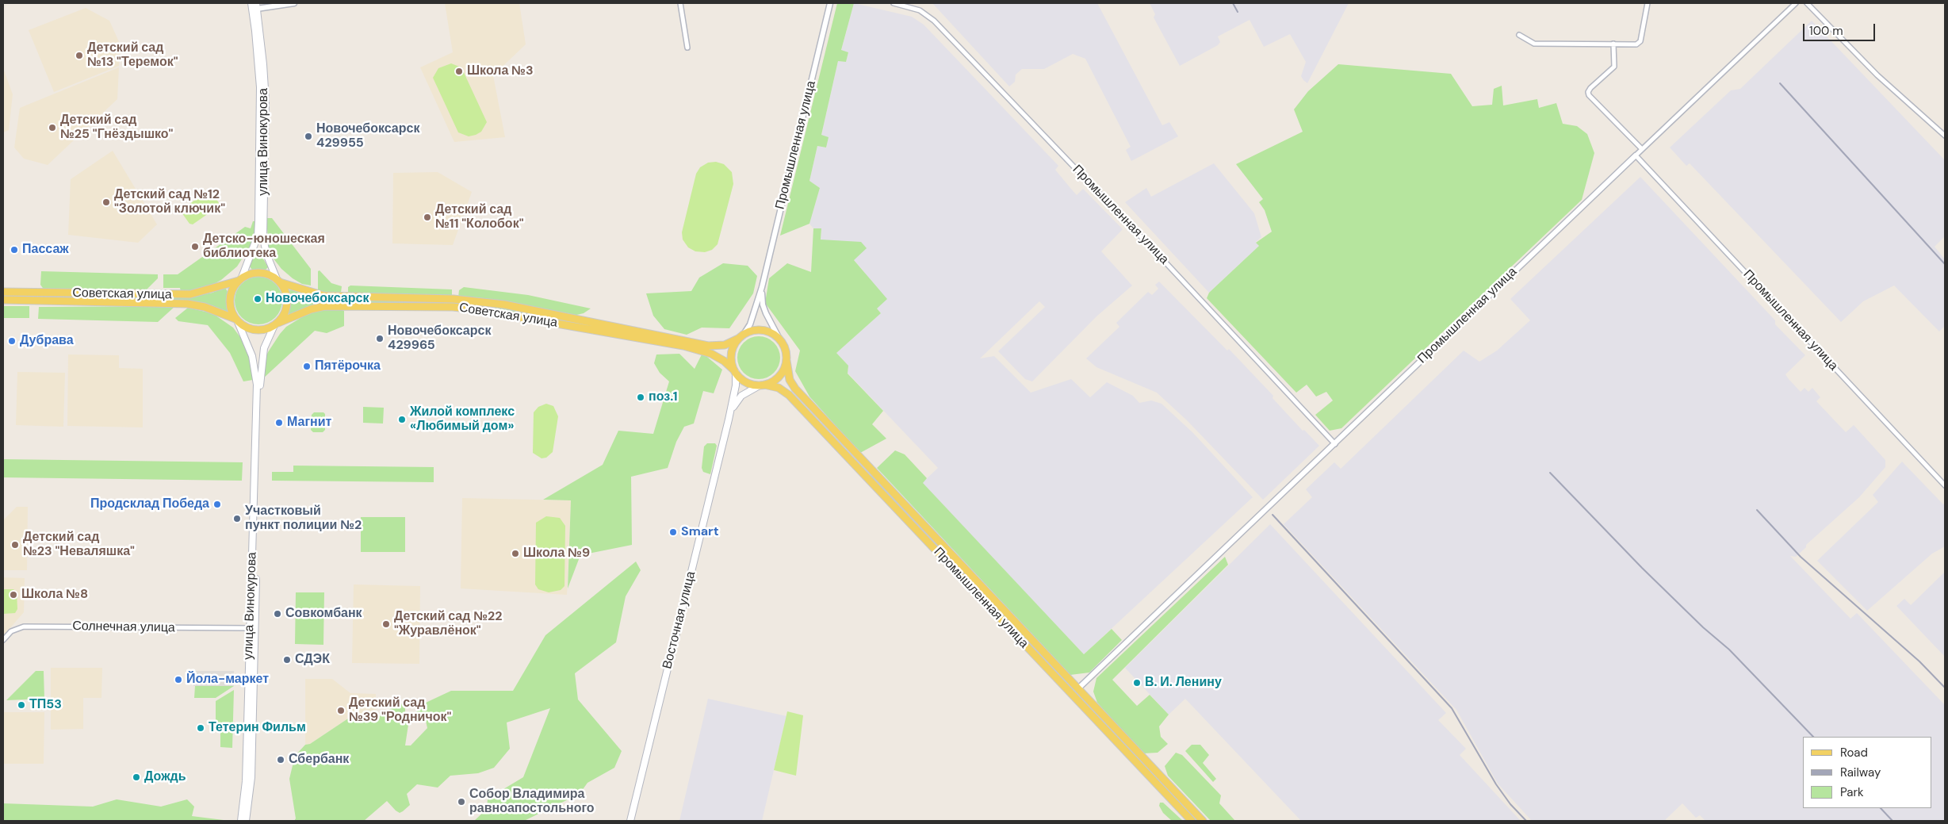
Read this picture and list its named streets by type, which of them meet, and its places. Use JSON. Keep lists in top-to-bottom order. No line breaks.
{"streets":{"main road":["улица Винокурова","Промышленная улица","Советская улица","Восточная улица"],"street":["Солнечная улица"]},"crossings":[["улица Винокурова","Советская улица"],["улица Винокурова","Солнечная улица"],["Промышленная улица","Советская улица"],["Промышленная улица","Восточная улица"],["Советская улица","Восточная улица"]],"places":["Детский сад №13 \"Теремок\"","Школа №3","Детский сад №25 \"Гнёздышко\"","Новочебоксарск 429955","Детский сад №12 \"Золотой ключик\"","Детский сад №11 \"Колобок\"","Детско-юношеская библиотека","Пассаж","Новочебоксарск","Новочебоксарск 429965","Дубрава","Пятёрочка","поз.1","Жилой комплекс «Любимый дом»","Магнит","Продсклад Победа","Участковый пункт полиции №2","Smart","Детский сад №23 \"Неваляшка\"","Школа №9","Школа №8","Совкомбанк","Детский сад №22 \"Журавлёнок\"","СДЭК","Йола-маркет","В. И. Ленину","ТП53","Детский сад №39 \"Родничок\"","Тетерин Фильм","Сбербанк","Дождь","Собор Владимира равноапостольного"],"legend":["Road","Railway","Park"],"scale_bar":"100 m"}
